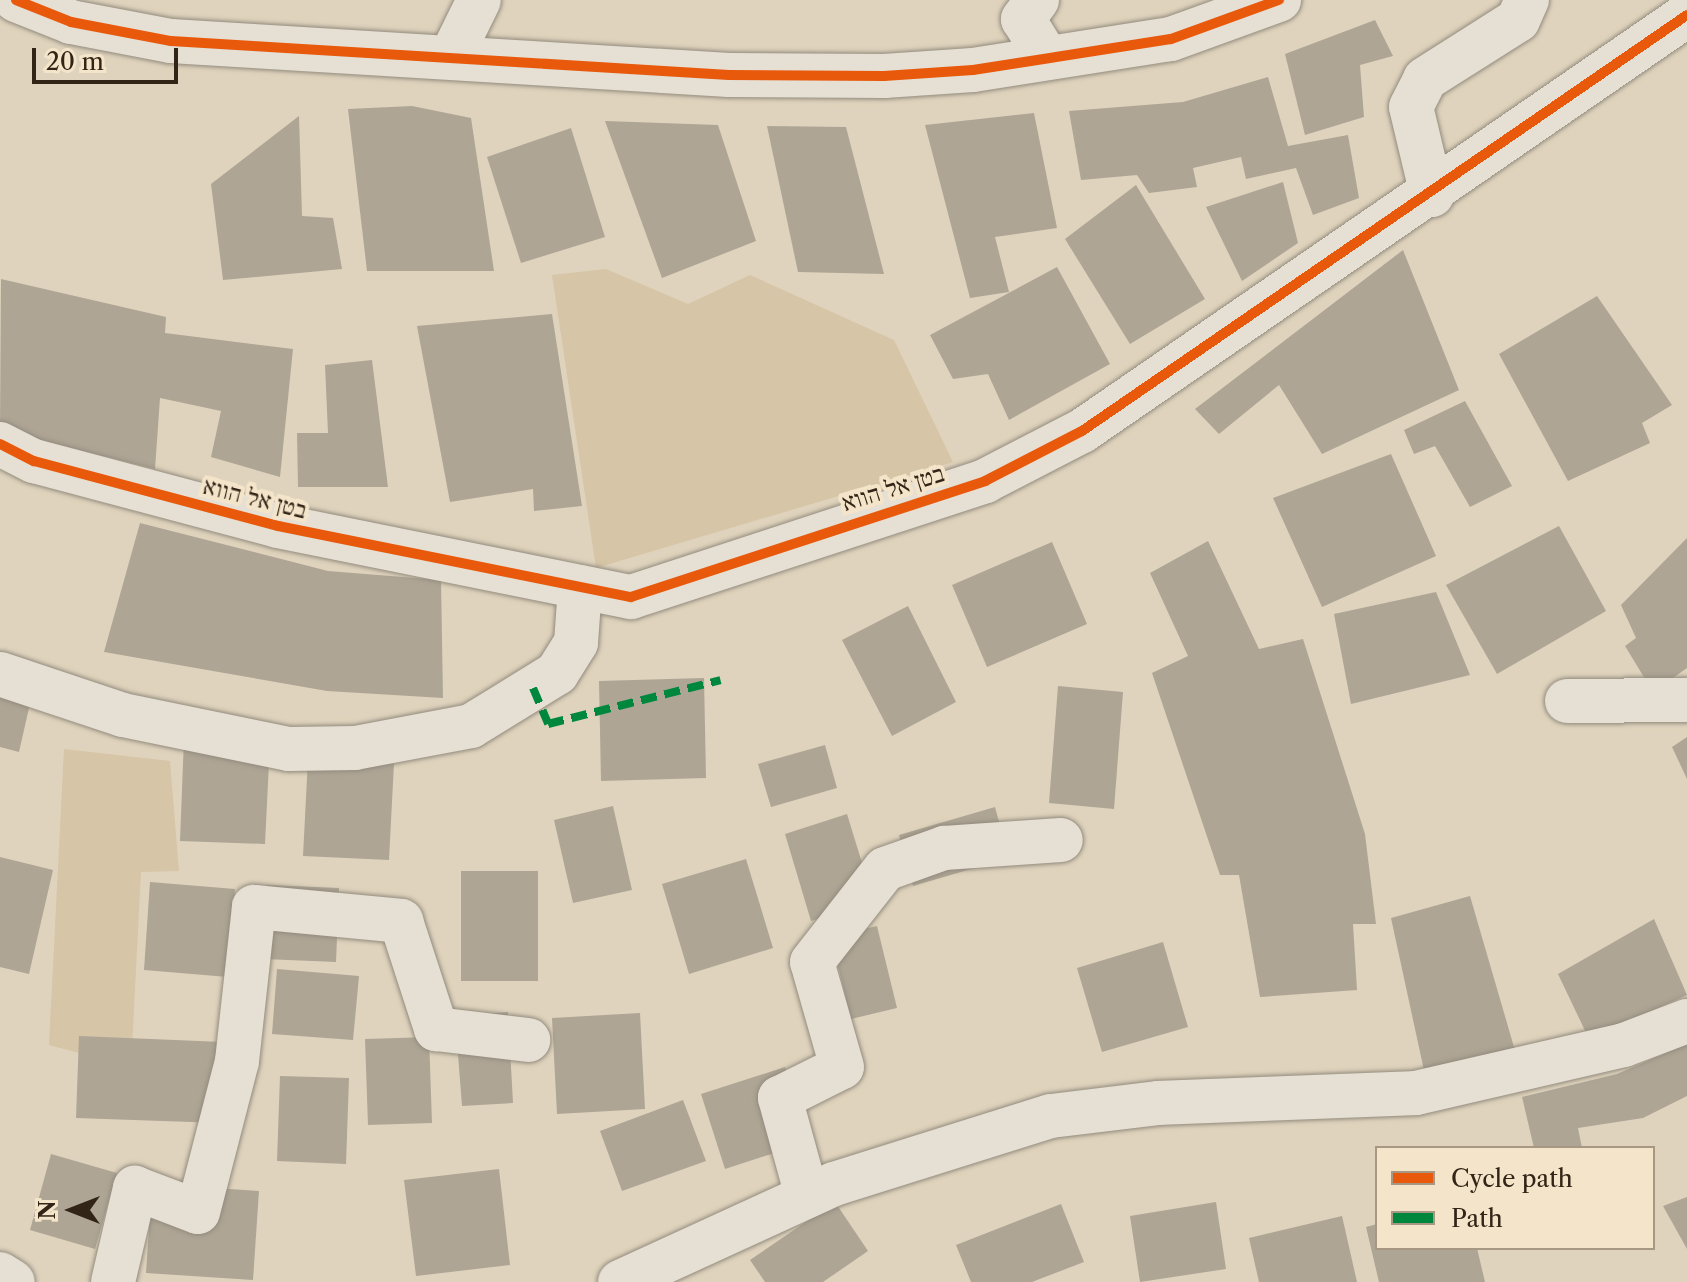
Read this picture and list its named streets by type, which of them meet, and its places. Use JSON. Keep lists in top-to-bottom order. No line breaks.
{"streets":{"street":["בטן אל הווא"]},"legend":["Cycle path","Path"],"scale_bar":"20 m","north":"left"}
